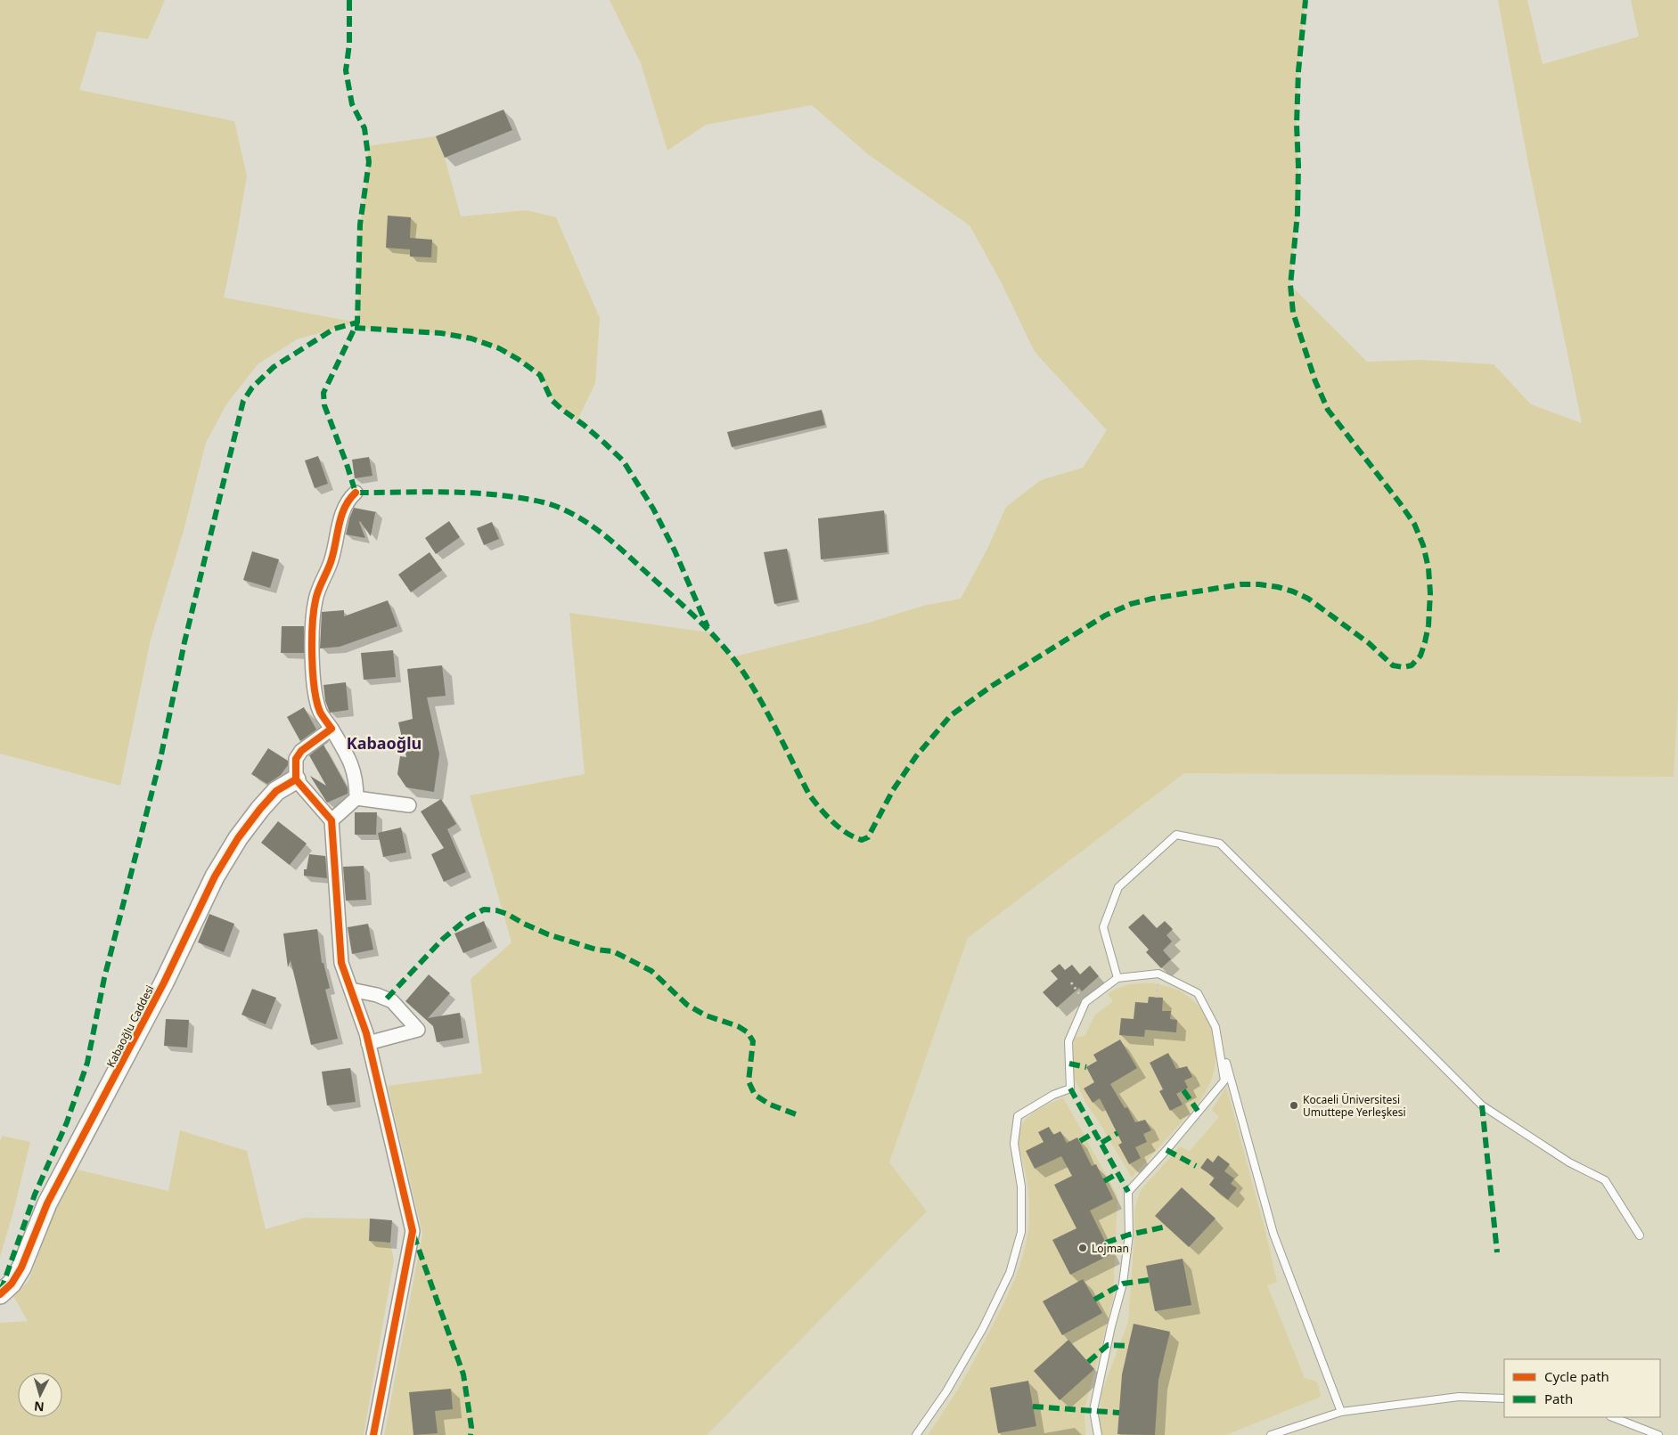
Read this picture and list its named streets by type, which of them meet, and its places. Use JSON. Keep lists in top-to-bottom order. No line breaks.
{"streets":{"street":["Kabaoğlu Caddesi"]},"districts":["Kabaoğlu"],"places":["Kocaeli Üniversitesi Umuttepe Yerleşkesi","Lojman"],"legend":["Cycle path","Path"],"north":"bottom"}
